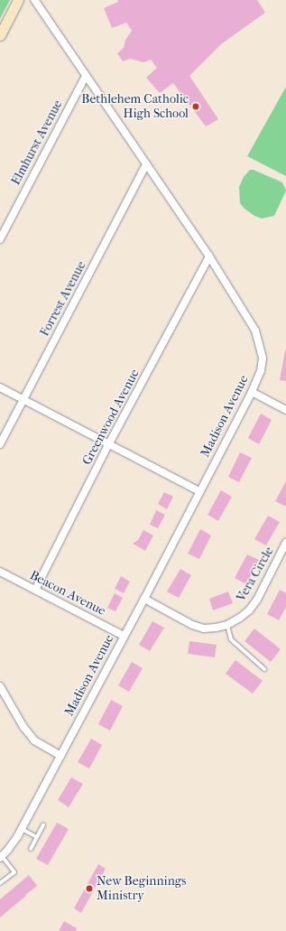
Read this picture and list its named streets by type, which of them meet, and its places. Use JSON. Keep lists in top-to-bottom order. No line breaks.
{"streets":{"street":["Elmhurst Avenue","Forrest Avenue","Madison Avenue","Greenwood Avenue","Vera Circle","Beacon Avenue"]},"crossings":[["Elmhurst Avenue","Madison Avenue"],["Forrest Avenue","Madison Avenue"],["Madison Avenue","Greenwood Avenue"],["Madison Avenue","Vera Circle"],["Madison Avenue","Beacon Avenue"],["Greenwood Avenue","Beacon Avenue"]],"places":["Bethlehem Catholic High School","New Beginnings Ministry"]}
